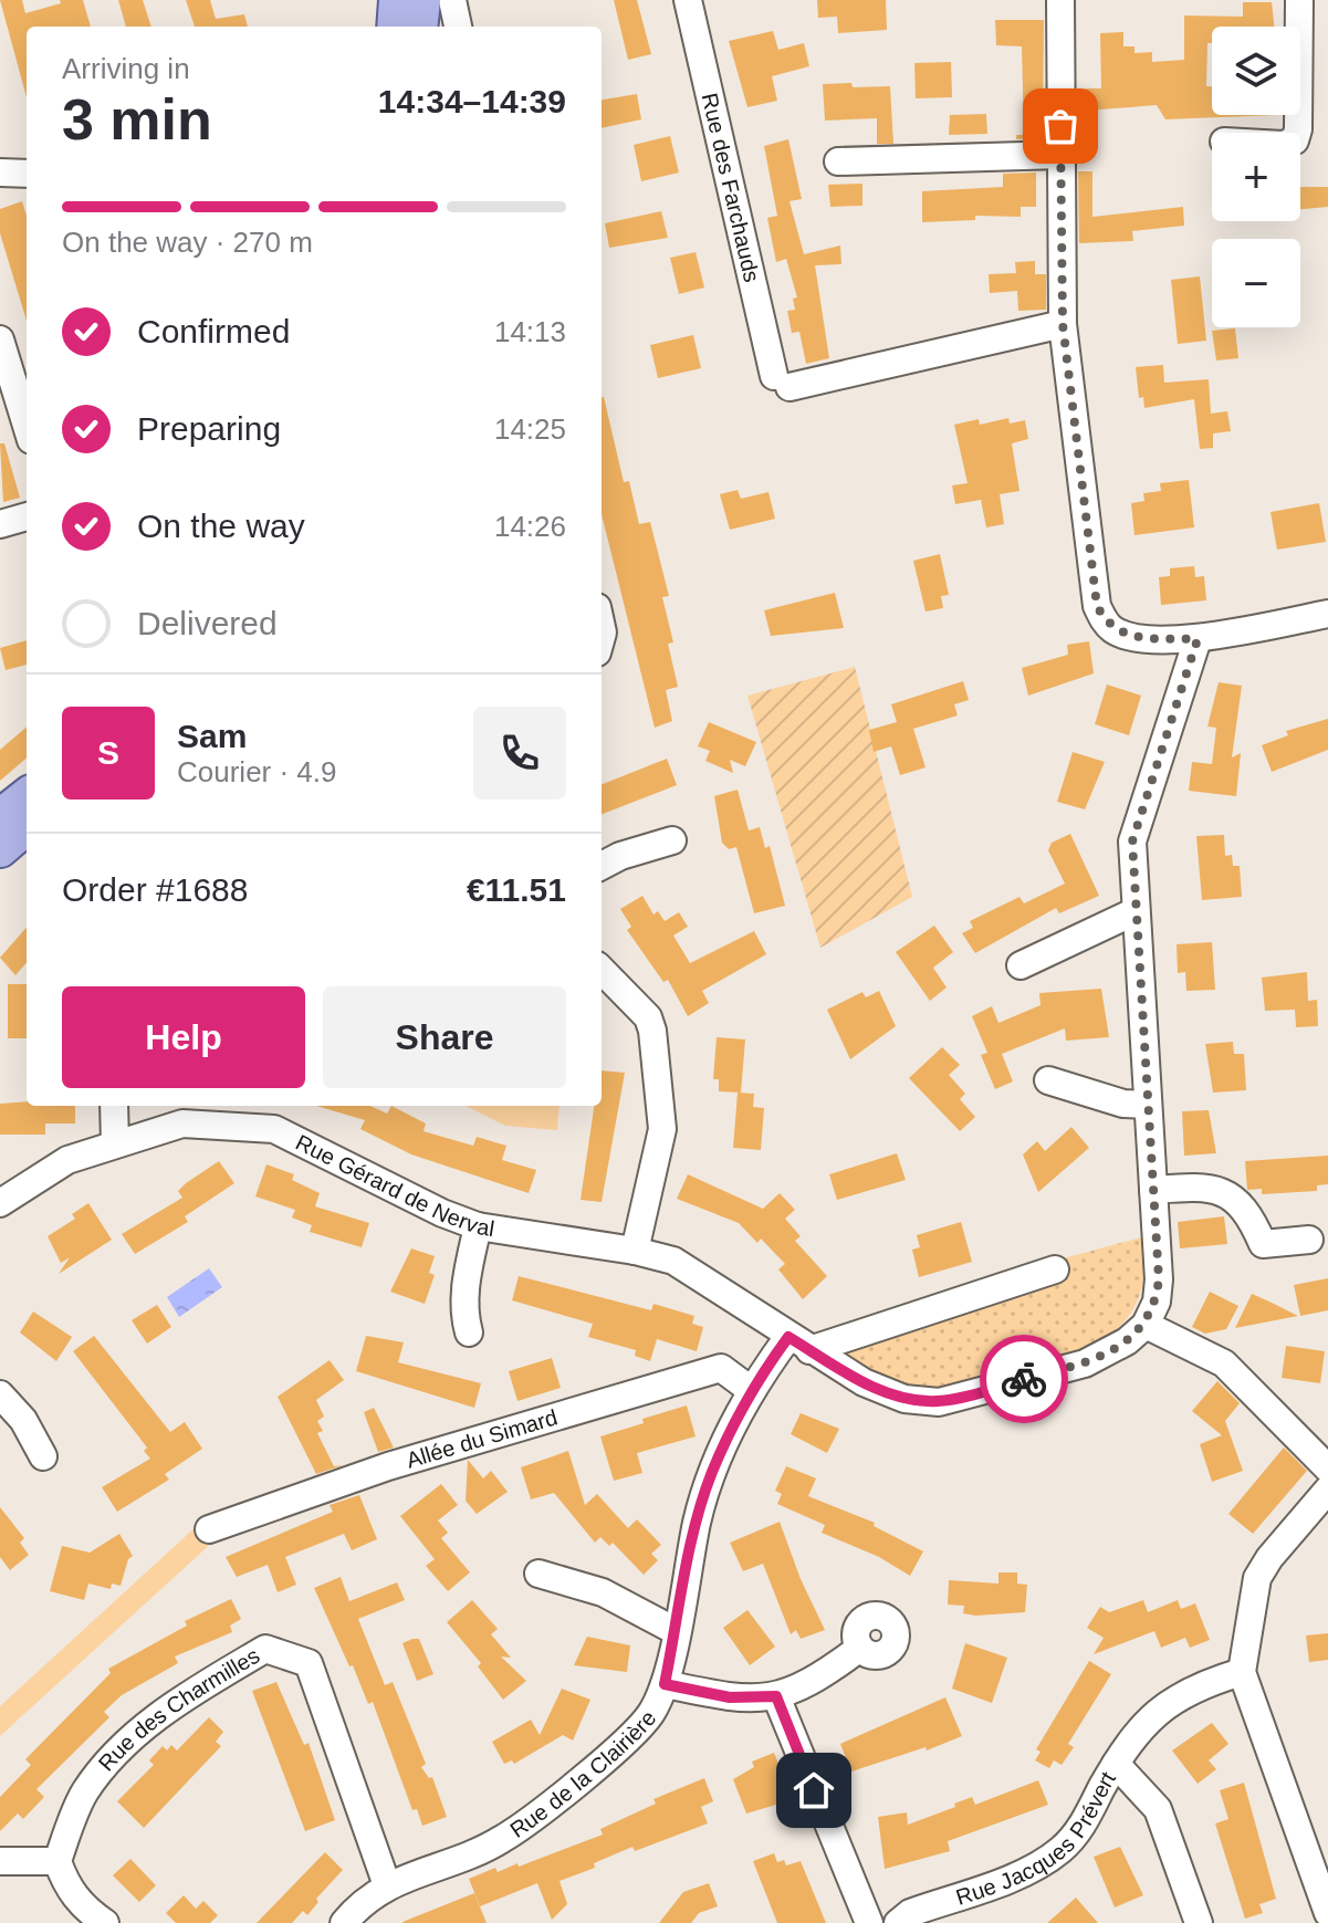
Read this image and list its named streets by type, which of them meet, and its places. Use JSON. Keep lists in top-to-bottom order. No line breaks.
{"streets":{"street":["Rue des Farchauds","Rue Gérard de Nerval","Allée du Simard","Rue des Charmilles","Rue de la Clairière","Rue Jacques Prévert"]},"crossings":[["Rue Gérard de Nerval","Rue de la Clairière"],["Allée du Simard","Rue de la Clairière"],["Rue des Charmilles","Rue de la Clairière"]],"page":{"map_buttons":["+","−"],"heading":["3 min","Arriving in","14:34–14:39"],"panel":["Sam","Courier · 4.9","Order #1688","€11.51"],"bar":"On the way · 270 m","list":[["Confirmed","14:13"],["Preparing","14:25"],["On the way","14:26"],"Delivered"],"round":"S","buttons":["Help","Share"]}}
